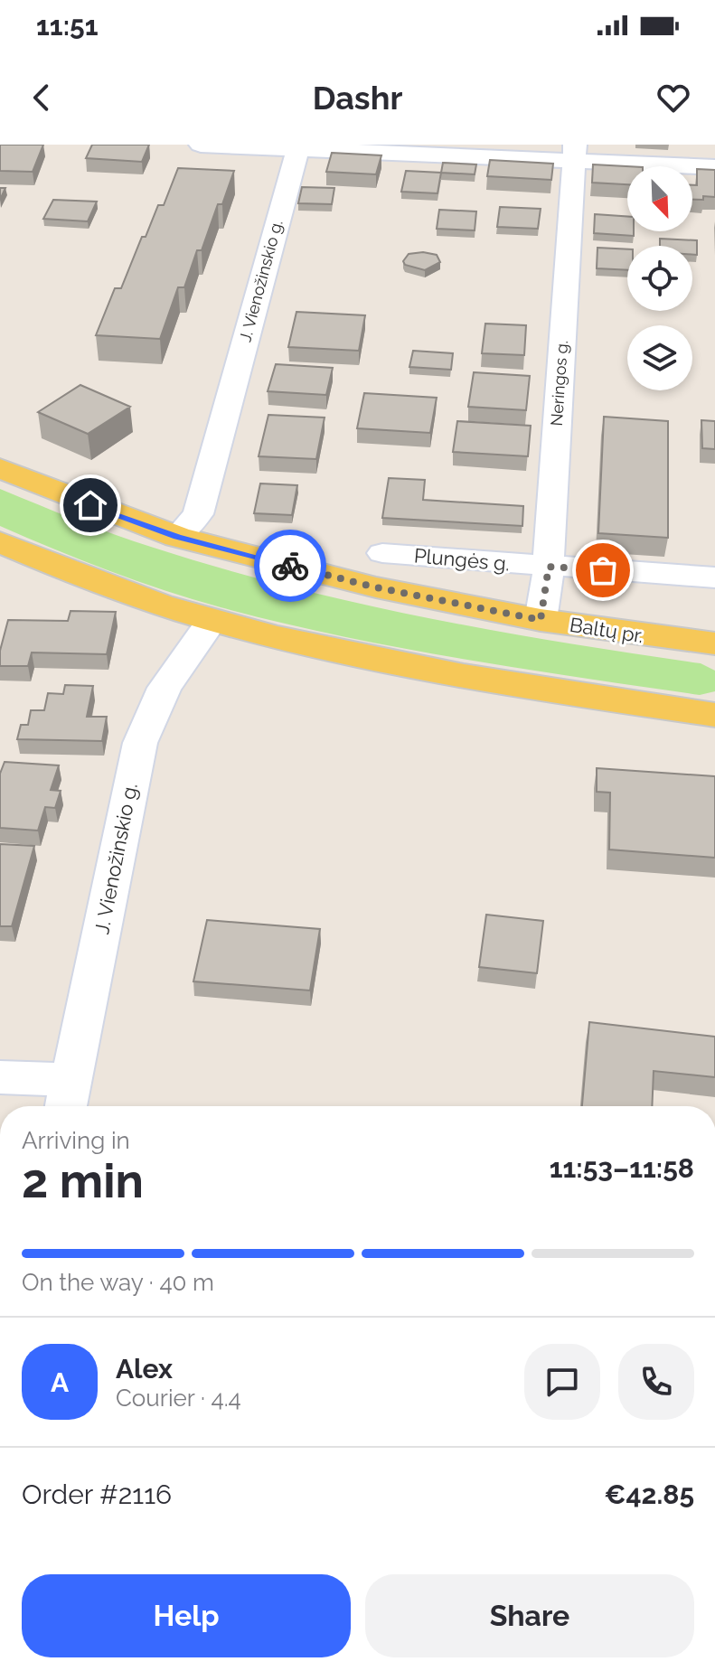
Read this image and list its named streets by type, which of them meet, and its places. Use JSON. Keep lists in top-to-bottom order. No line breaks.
{"streets":{"main road":["Baltų pr."],"street":["J. Vienožinskio g.","Neringos g.","Plungės g."]},"crossings":[["J. Vienožinskio g.","Baltų pr."],["Neringos g.","Plungės g."],["Neringos g.","Baltų pr."]],"north":"bottom right","page":{"status":"11:51","header":"Dashr","heading":["2 min","Arriving in","11:53–11:58"],"panel":["Alex","Courier · 4.4","Order #2116","€42.85"],"bar":"On the way · 40 m","round":"A","buttons":["Help","Share"]}}
